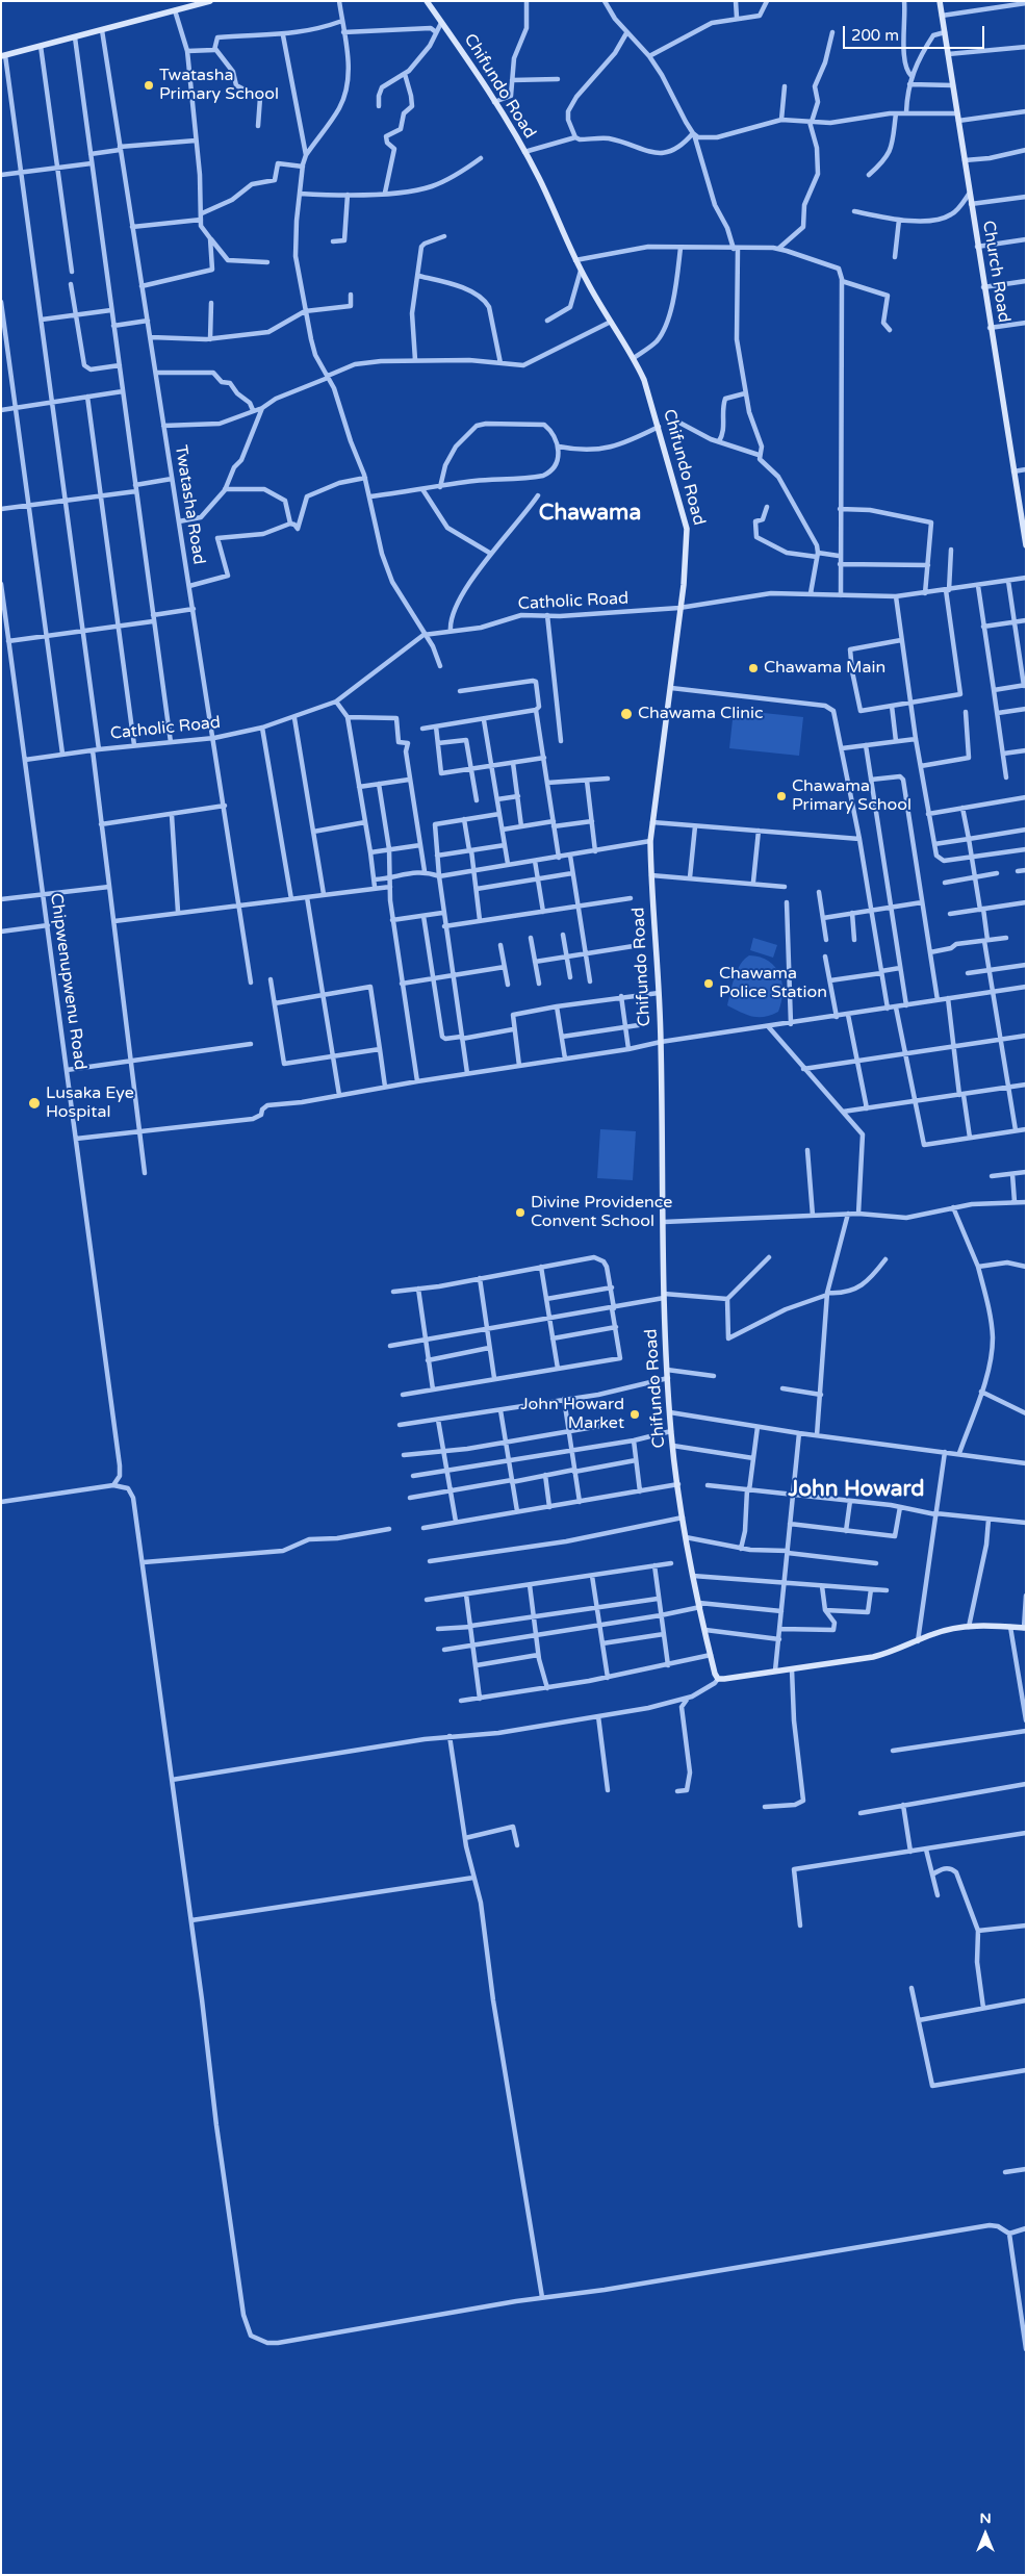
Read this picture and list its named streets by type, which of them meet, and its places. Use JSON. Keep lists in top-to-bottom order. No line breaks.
{"streets":{"street":["Chifundo Road","Church Road","Twatasha Road","Catholic Road","Chipwenupwenu Road"]},"crossings":[["Chifundo Road","Catholic Road"],["Twatasha Road","Catholic Road"],["Catholic Road","Chipwenupwenu Road"]],"districts":["Chawama","John Howard"],"places":["Twatasha Primary School","Chawama Main","Chawama Clinic","Chawama Primary School","Chawama Police Station","Lusaka Eye Hospital","Divine Providence Convent School","John Howard Market"],"scale_bar":"200 m","north":"top"}
